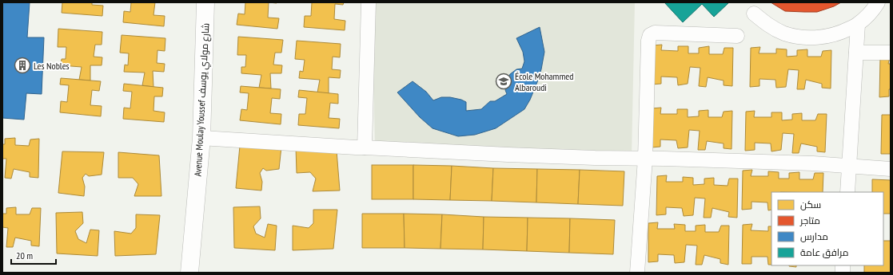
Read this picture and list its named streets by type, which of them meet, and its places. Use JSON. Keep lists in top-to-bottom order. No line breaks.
{"streets":{"street":["Avenue Moulay Youssef شارع مولاي يوسف"]},"places":{"building":["Les Nobles"],"school or university":["École Mohammed Albaroudi"]},"legend":["سكن","متاجر","مدارس","مرافق عامة"],"scale_bar":"20 m"}
